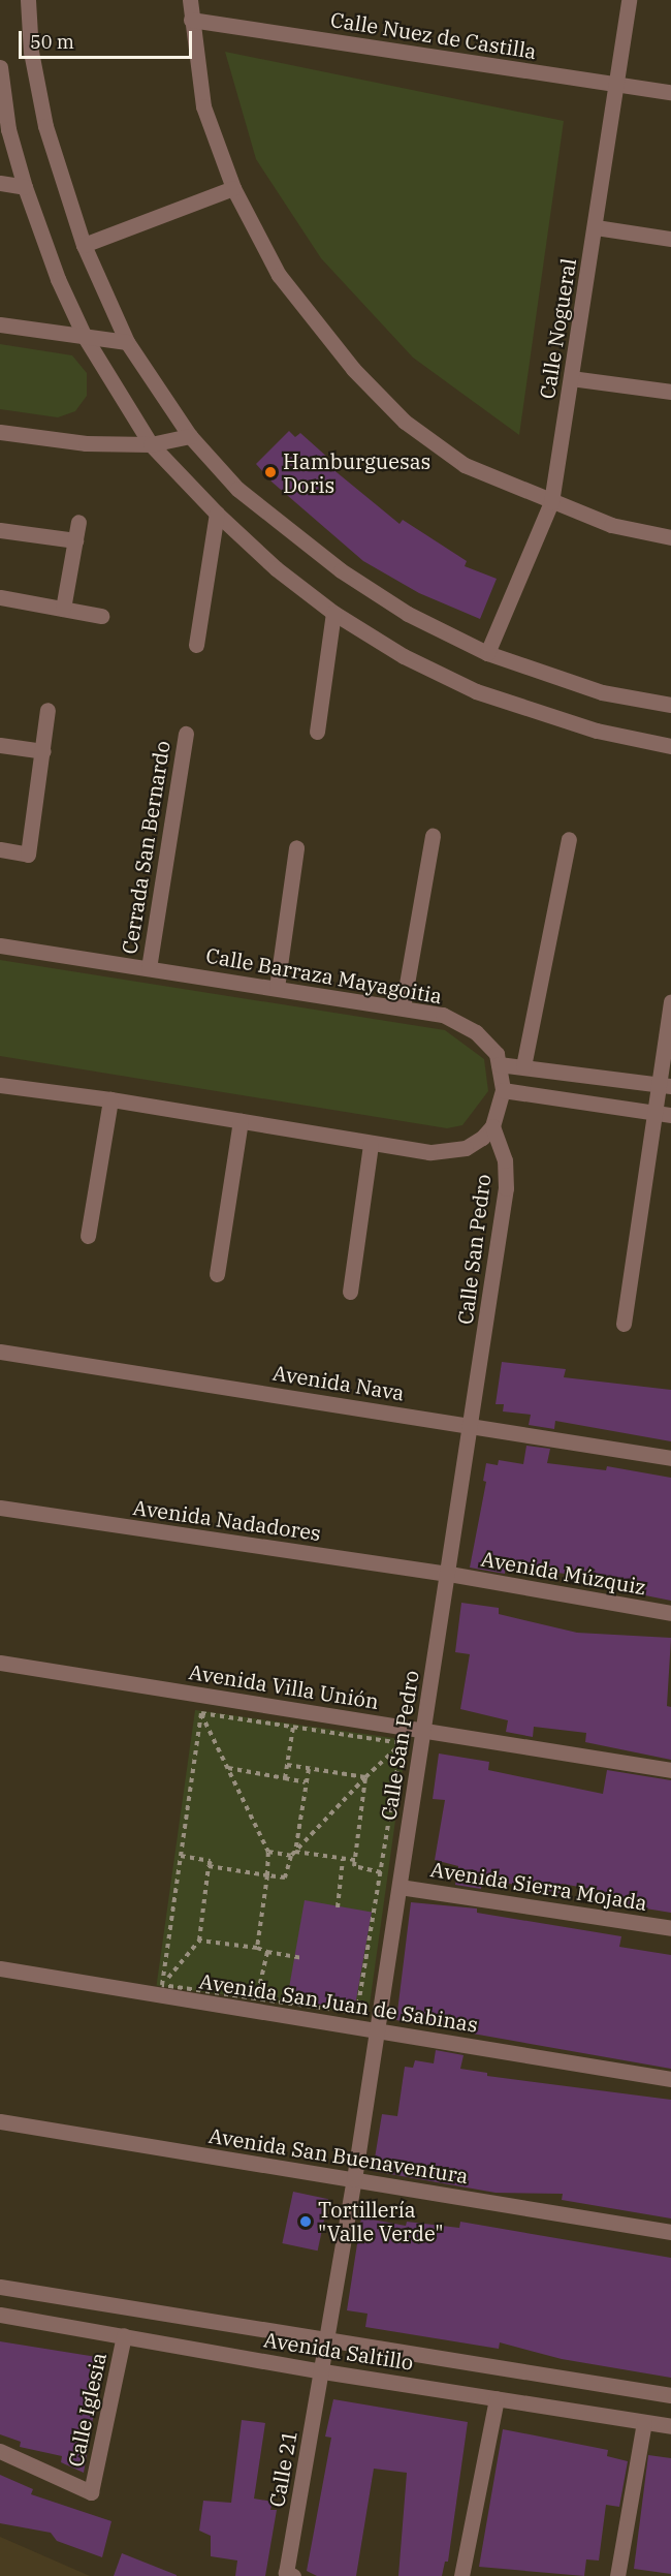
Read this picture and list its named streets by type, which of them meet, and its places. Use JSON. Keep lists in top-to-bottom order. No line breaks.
{"streets":{"street":["Calle Nuez de Castilla","Calle Nogueral","Cerrada San Bernardo","Calle Barraza Mayagoitia","Calle San Pedro","Avenida Nava","Avenida Nadadores","Avenida Múzquiz","Avenida Villa Unión","Avenida Sierra Mojada","Avenida San Juan de Sabinas","Avenida San Buenaventura","Avenida Saltillo","Calle Iglesia","Calle 21"]},"crossings":[["Calle Nuez de Castilla","Calle Nogueral"],["Cerrada San Bernardo","Calle Barraza Mayagoitia"],["Calle Barraza Mayagoitia","Calle San Pedro"],["Calle San Pedro","Avenida Nava"],["Calle San Pedro","Avenida Nadadores"],["Calle San Pedro","Avenida Múzquiz"],["Calle San Pedro","Avenida Villa Unión"],["Calle San Pedro","Avenida Sierra Mojada"],["Calle San Pedro","Avenida San Juan de Sabinas"],["Calle San Pedro","Avenida San Buenaventura"],["Calle San Pedro","Avenida Saltillo"],["Calle San Pedro","Calle 21"],["Avenida Nadadores","Avenida Múzquiz"],["Avenida Saltillo","Calle Iglesia"],["Avenida Saltillo","Calle 21"]],"places":["Hamburguesas Doris","Tortillería \"Valle Verde\""],"scale_bar":"50 m"}
